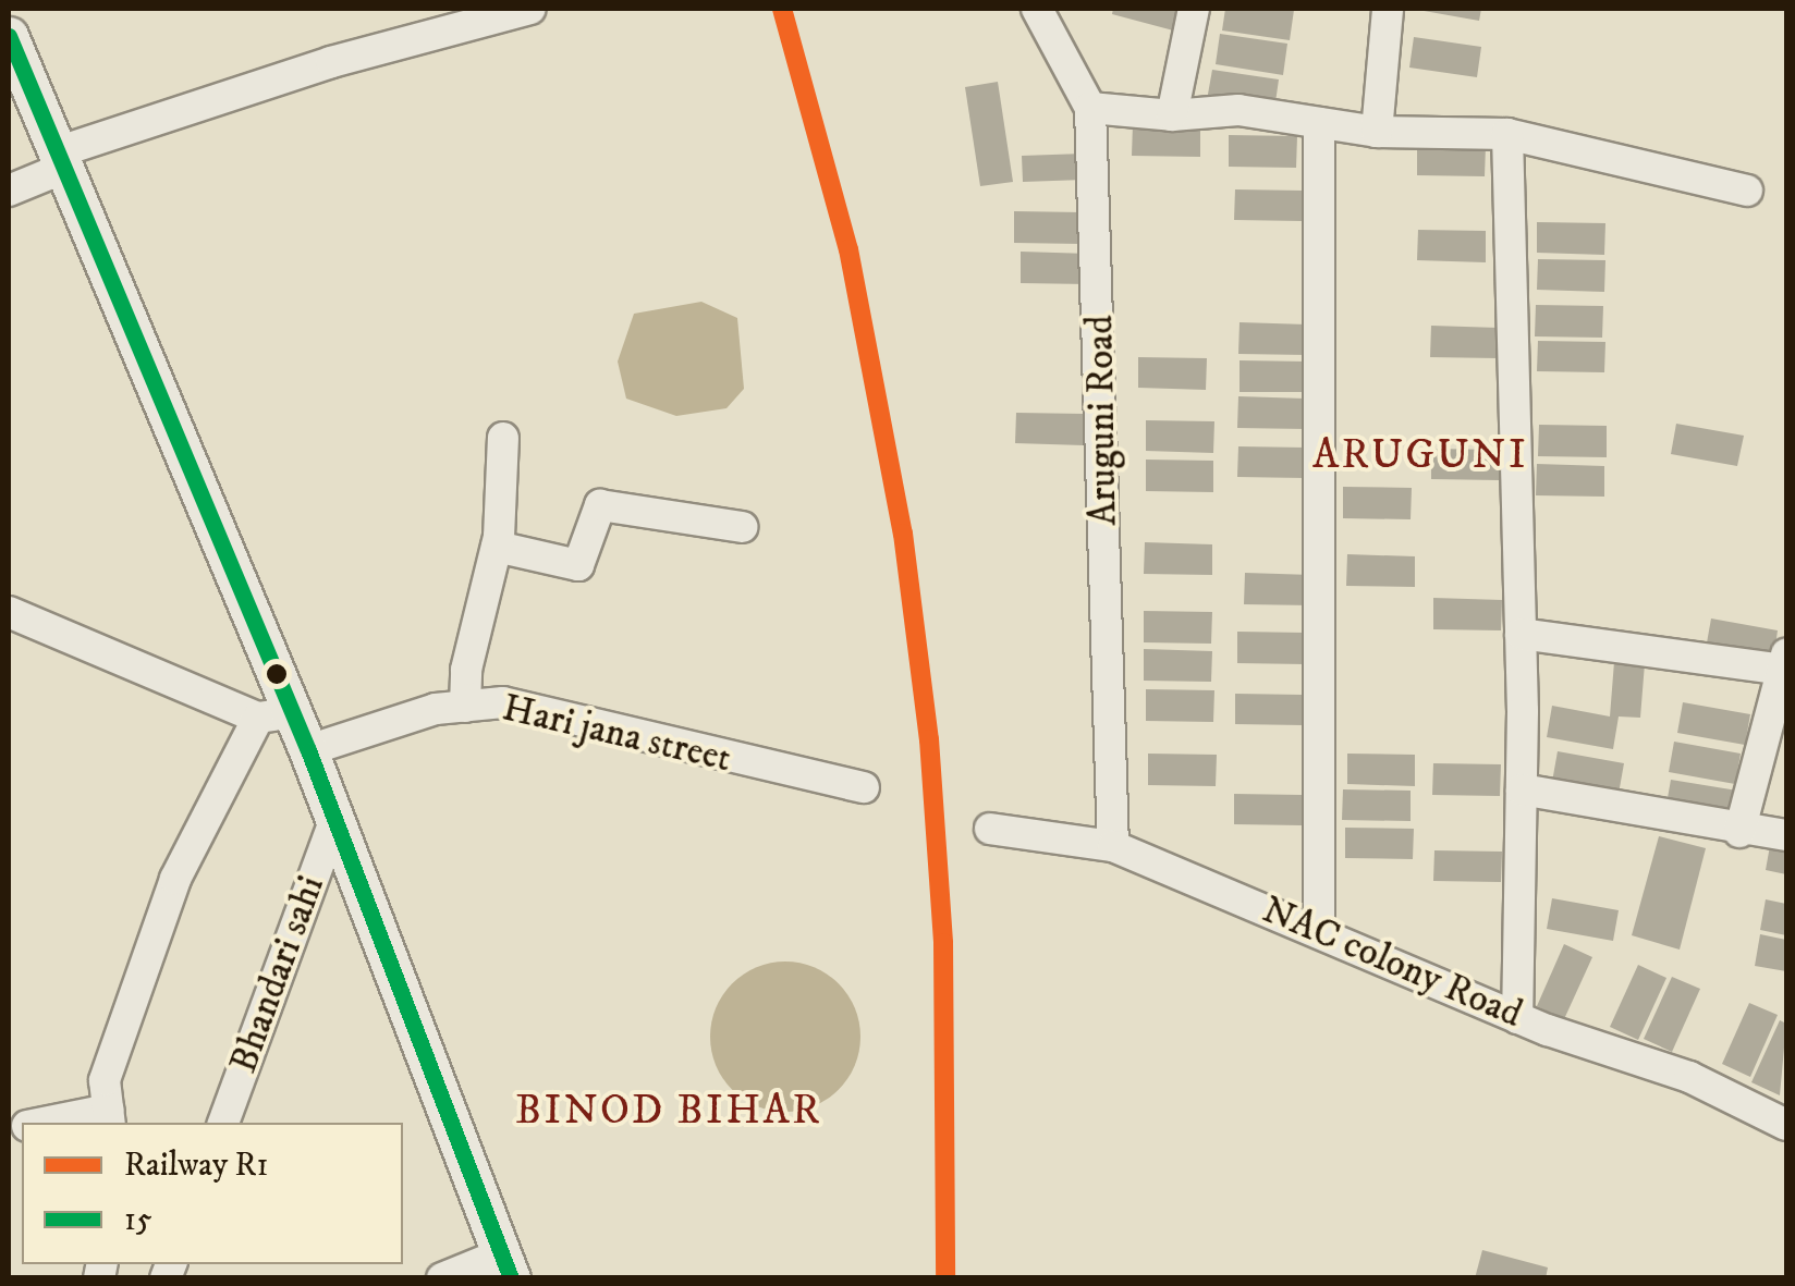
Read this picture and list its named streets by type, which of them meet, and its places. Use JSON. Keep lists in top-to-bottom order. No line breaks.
{"streets":{"street":["Aruguni Road","Hari jana street","NAC colony Road","Bhandari sahi"]},"crossings":[["Aruguni Road","NAC colony Road"]],"districts":["ARUGUNI","BINOD BIHAR"],"lines":["rail line R1","transit line 15"],"legend":["Railway R1","15"]}
